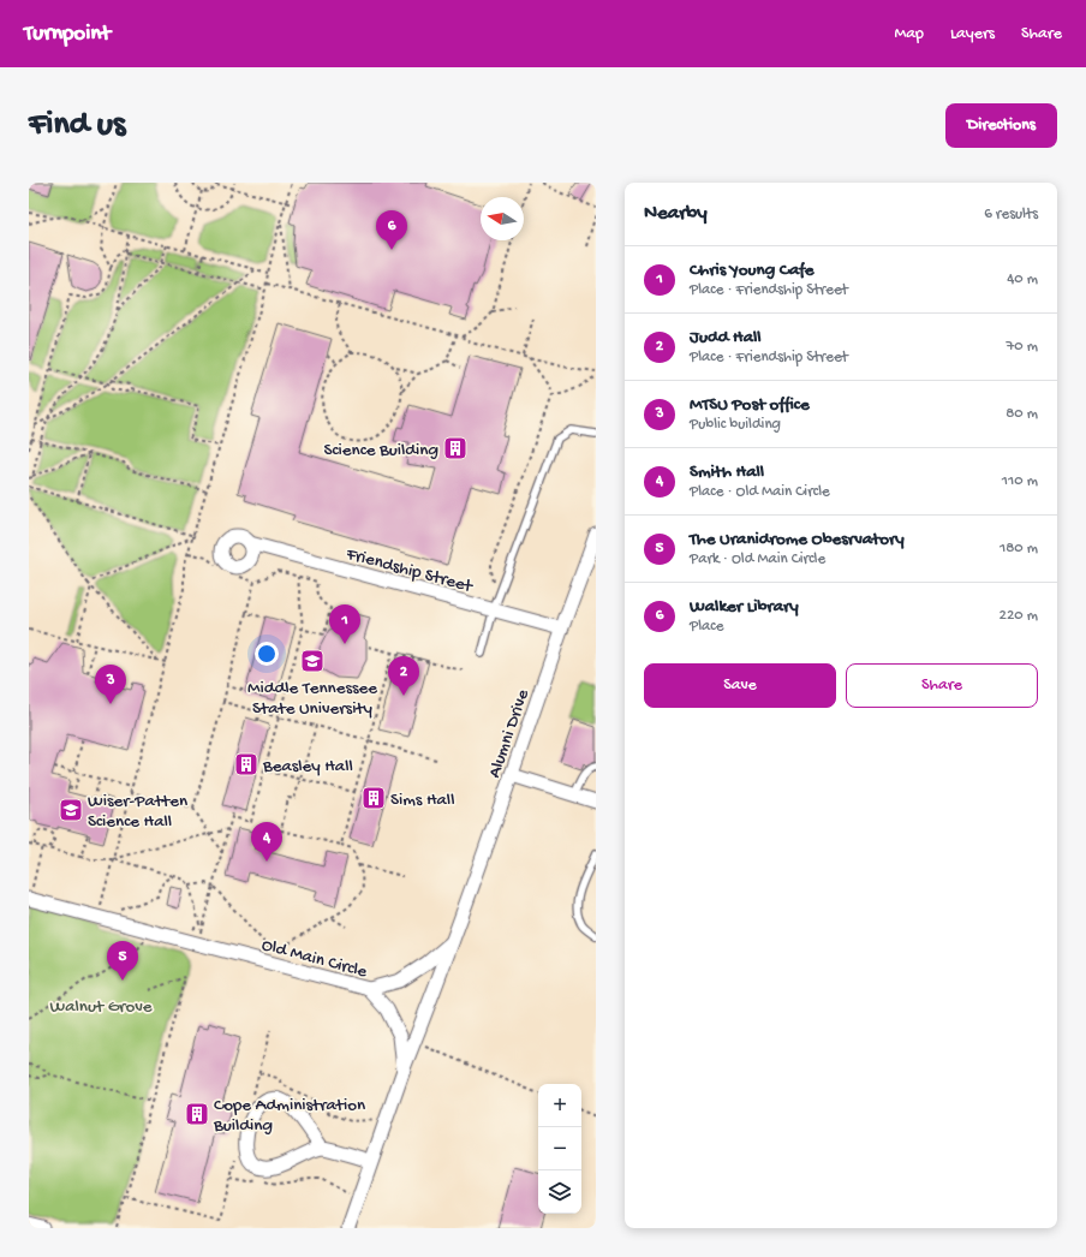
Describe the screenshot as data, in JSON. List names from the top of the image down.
{
  "streets": {
    "street": ["Friendship Street", "Alumni Drive", "Old Main Circle"]
  },
  "crossings": [
    ["Friendship Street", "Alumni Drive"],
    ["Alumni Drive", "Old Main Circle"]
  ],
  "parks": ["Walnut Grove"],
  "places": {
    "building": [
      "Science Building",
      "Beasley Hall",
      "Sims Hall",
      "Cope Administration Building"
    ],
    "school or university": ["Middle Tennessee State University", "Wiser-Patten Science Hall"]
  },
  "north": "left",
  "page": {
    "header": "Turnpoint",
    "nav": ["Map", "Layers", "Share"],
    "buttons": [
      "Directions",
      ["Save", "Share"]
    ],
    "title": "Find us",
    "heading": ["Nearby", "6 results"],
    "pins": [
      "6",
      "1",
      "2",
      "3",
      "4",
      "5"
    ],
    "list": [
      {
        "mark": "1",
        "name": "Chris Young Cafe",
        "note": "Place · Friendship Street",
        "value": "40 m"
      },
      {
        "mark": "2",
        "name": "Judd Hall",
        "note": "Place · Friendship Street",
        "value": "70 m"
      },
      {
        "mark": "3",
        "name": "MTSU Post office",
        "note": "Public building",
        "value": "80 m"
      },
      {
        "mark": "4",
        "name": "Smith Hall",
        "note": "Place · Old Main Circle",
        "value": "110 m"
      },
      {
        "mark": "5",
        "name": "The Uranidrome Obesrvatory",
        "note": "Park · Old Main Circle",
        "value": "180 m"
      },
      {
        "mark": "6",
        "name": "Walker Library",
        "note": "Place",
        "value": "220 m"
      }
    ],
    "map_buttons": ["+", "−"]
  }
}
